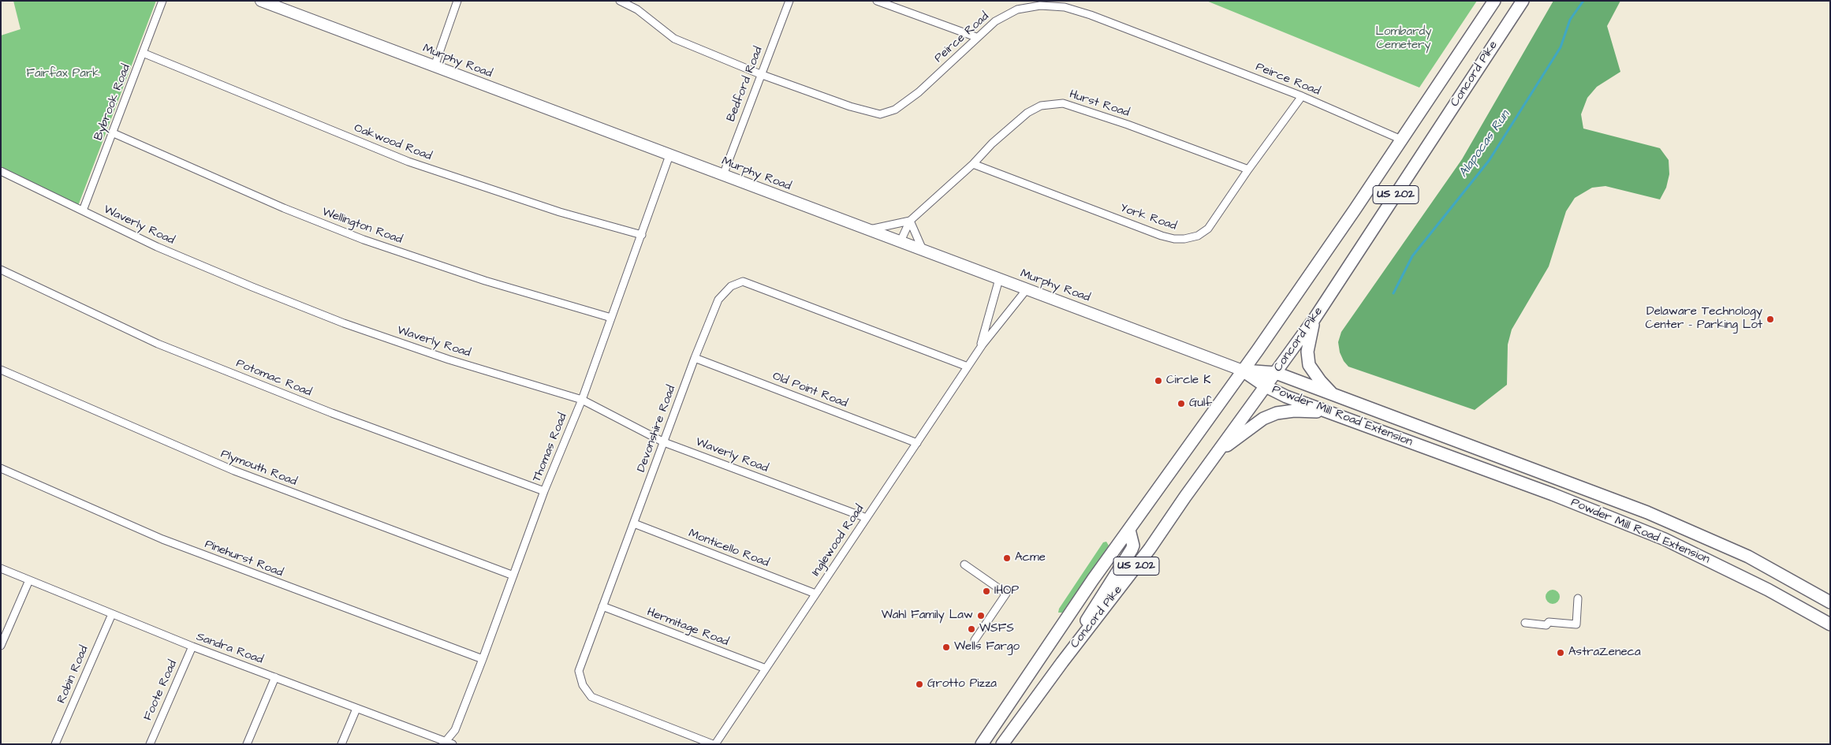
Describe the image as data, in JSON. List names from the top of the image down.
{
  "streets": {
    "highway": ["Concord Pike", "US 202", "Powder Mill Road Extension"],
    "main road": ["Murphy Road"],
    "street": [
      "Peirce Road",
      "Bedford Road",
      "Bybrook Road",
      "Hurst Road",
      "Oakwood Road",
      "York Road",
      "Waverly Road",
      "Wellington Road",
      "Potomac Road",
      "Old Point Road",
      "Devonshire Road",
      "Thomas Road",
      "Plymouth Road",
      "Inglewood Road",
      "Monticello Road",
      "Pinehurst Road",
      "Hermitage Road",
      "Sandra Road",
      "Robin Road",
      "Foote Road"
    ]
  },
  "crossings": [
    ["Peirce Road", "Concord Pike"],
    ["Peirce Road", "Bedford Road"],
    ["Peirce Road", "York Road"],
    ["Murphy Road", "Concord Pike"],
    ["Murphy Road", "Bedford Road"],
    ["Murphy Road", "Hurst Road"],
    ["Murphy Road", "Powder Mill Road Extension"],
    ["Murphy Road", "Thomas Road"],
    ["Murphy Road", "Inglewood Road"],
    ["Concord Pike", "Powder Mill Road Extension"],
    ["Bybrook Road", "Oakwood Road"],
    ["Bybrook Road", "Waverly Road"],
    ["Bybrook Road", "Wellington Road"],
    ["Hurst Road", "York Road"],
    ["Oakwood Road", "Thomas Road"],
    ["Waverly Road", "Devonshire Road"],
    ["Waverly Road", "Thomas Road"],
    ["Waverly Road", "Inglewood Road"],
    ["Wellington Road", "Thomas Road"],
    ["Potomac Road", "Thomas Road"],
    ["Old Point Road", "Devonshire Road"],
    ["Old Point Road", "Inglewood Road"],
    ["Devonshire Road", "Inglewood Road"],
    ["Devonshire Road", "Monticello Road"],
    ["Devonshire Road", "Hermitage Road"],
    ["Thomas Road", "Plymouth Road"],
    ["Thomas Road", "Pinehurst Road"],
    ["Thomas Road", "Sandra Road"],
    ["Inglewood Road", "Monticello Road"],
    ["Inglewood Road", "Hermitage Road"],
    ["Sandra Road", "Robin Road"],
    ["Sandra Road", "Foote Road"]
  ],
  "water": ["Alapocas Run"],
  "parks": ["Lombardy Cemetery", "Fairfax Park"],
  "places": [
    "Delaware Technology Center - Parking Lot",
    "Circle K",
    "Gulf",
    "Acme",
    "IHOP",
    "Wahl Family Law",
    "WSFS",
    "Wells Fargo",
    "AstraZeneca",
    "Grotto Pizza"
  ]
}
